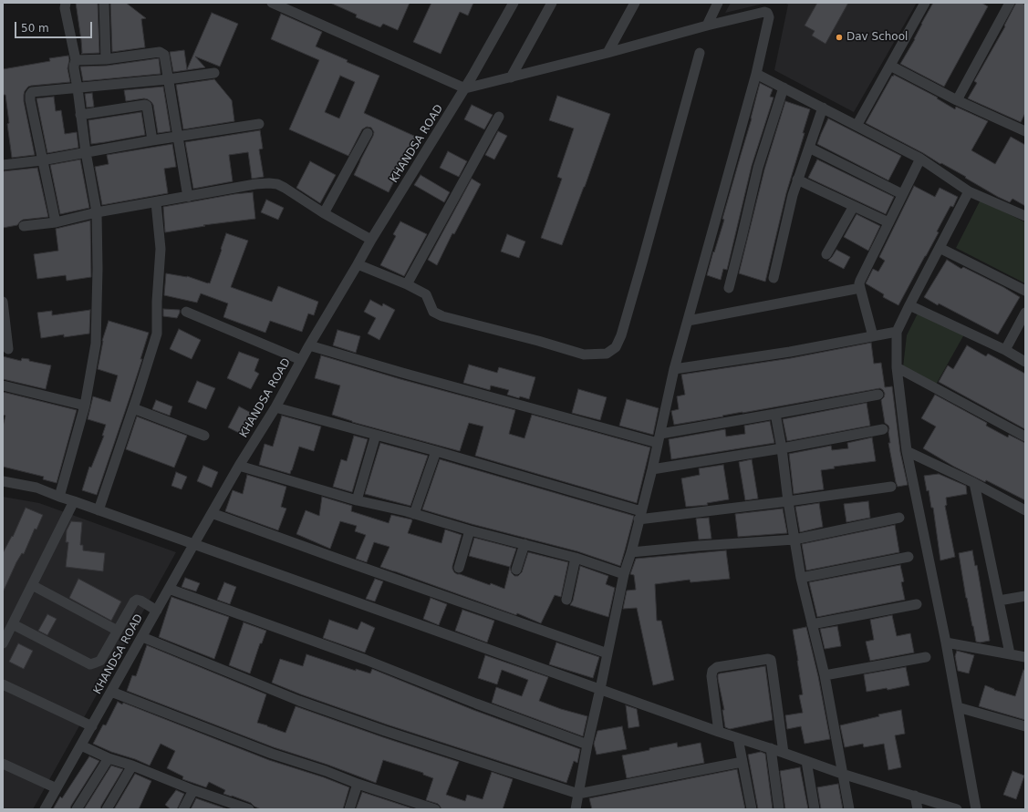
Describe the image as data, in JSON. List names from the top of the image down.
{
  "streets": {
    "street": ["KHANDSA ROAD"]
  },
  "places": ["Dav School"],
  "scale_bar": "50 m"
}
